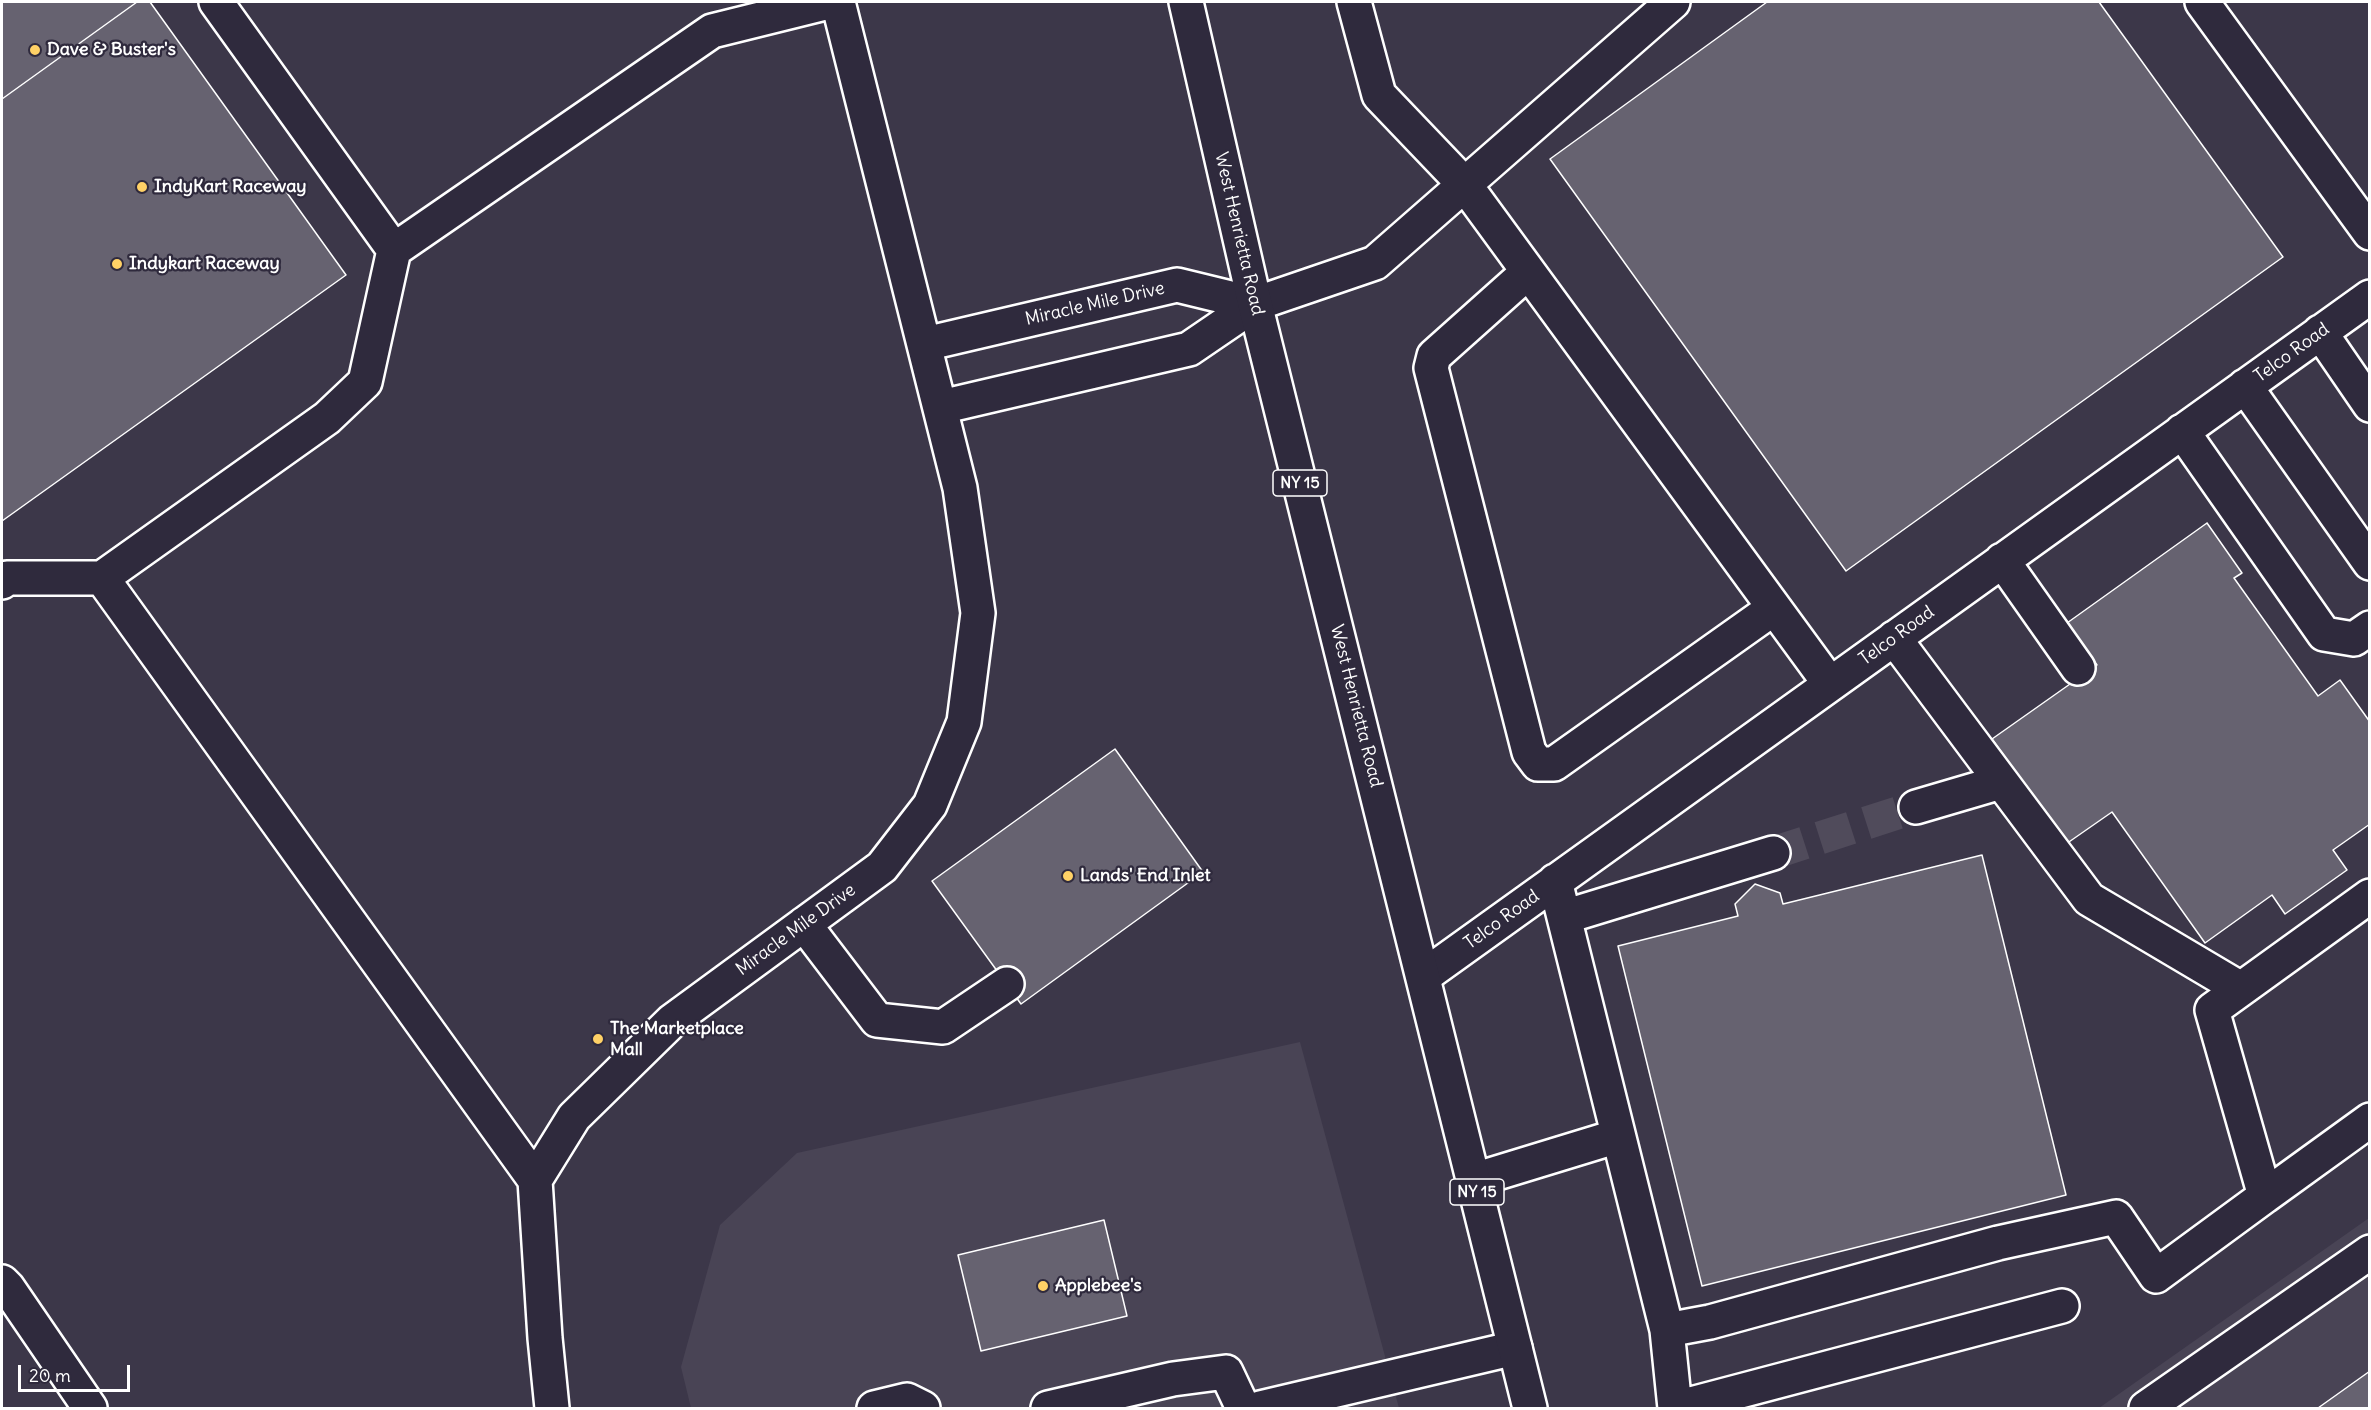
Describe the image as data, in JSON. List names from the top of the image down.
{
  "streets": {
    "street": [
      "West Henrietta Road",
      "Miracle Mile Drive",
      "Telco Road",
      "NY 15"
    ]
  },
  "crossings": [
    ["West Henrietta Road", "Miracle Mile Drive"],
    ["West Henrietta Road", "Telco Road"]
  ],
  "places": [
    "Dave & Buster's",
    "IndyKart Raceway",
    "Indykart Raceway",
    "Lands' End Inlet",
    "The Marketplace Mall",
    "Applebee's"
  ],
  "scale_bar": "20 m"
}
